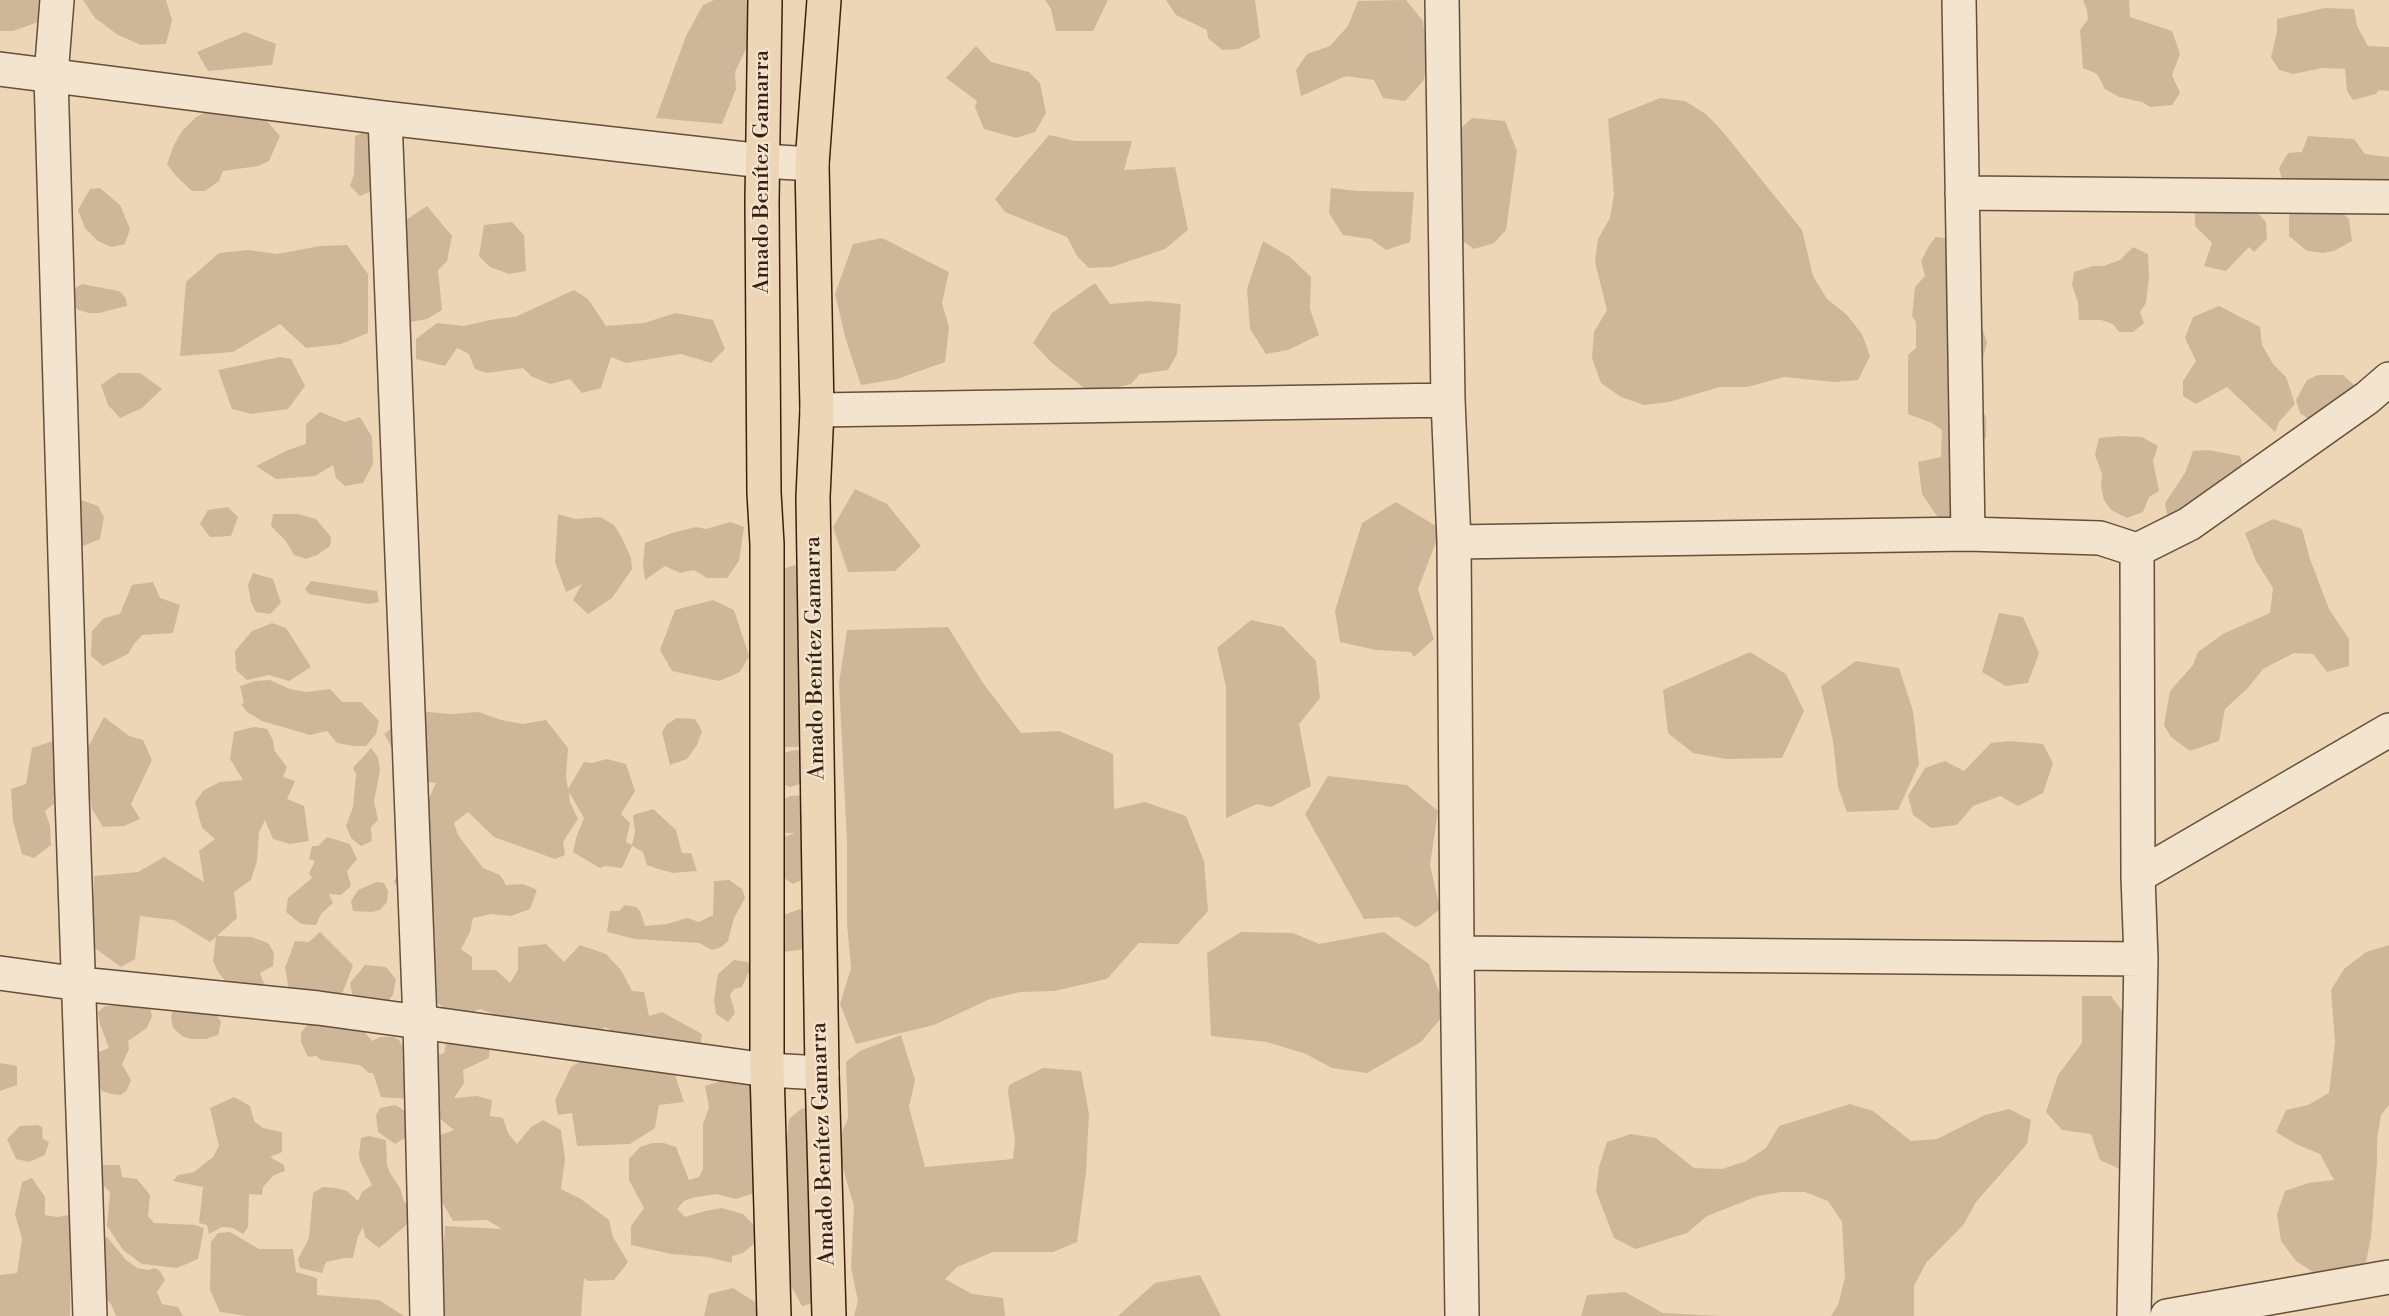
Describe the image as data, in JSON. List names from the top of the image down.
{
  "streets": {
    "main road": ["Amado Benítez Gamarra"]
  }
}
